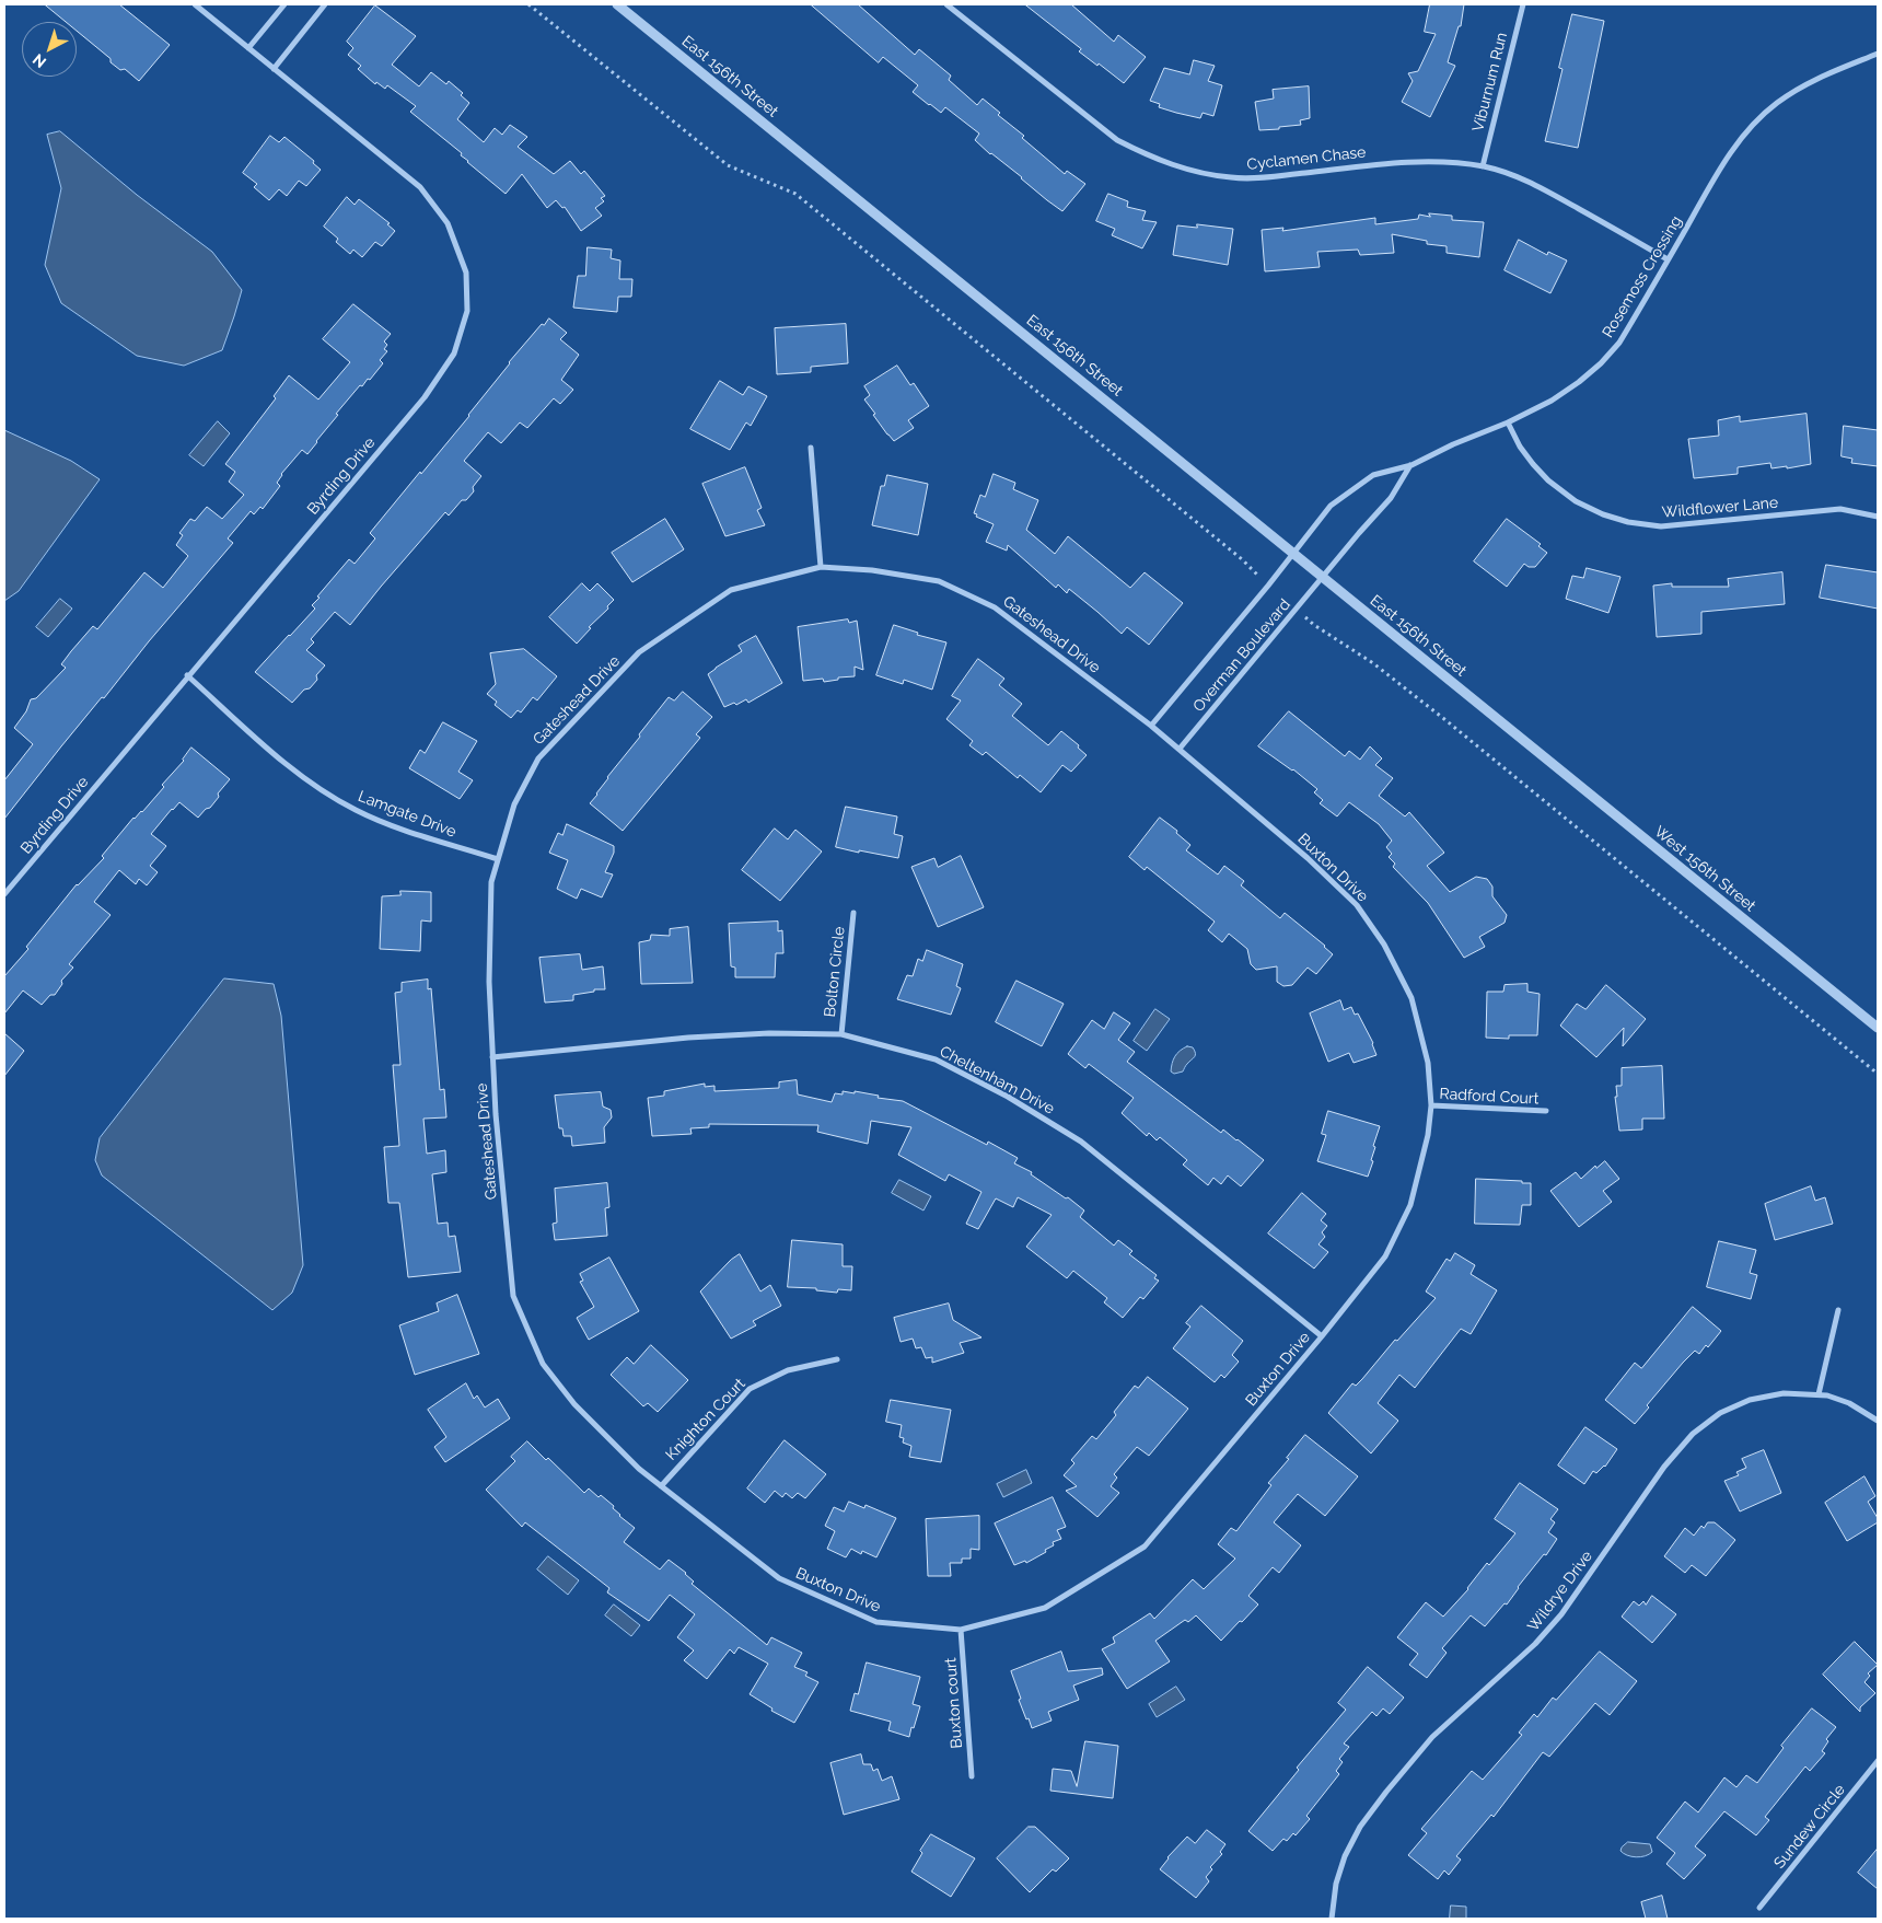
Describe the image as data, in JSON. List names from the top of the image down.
{
  "streets": {
    "street": [
      "East 156th Street",
      "Viburnum Run",
      "Cyclamen Chase",
      "Rosemoss Crossing",
      "Byrding Drive",
      "Wildflower Lane",
      "Gateshead Drive",
      "Overman Boulevard",
      "Lamgate Drive",
      "Buxton Drive",
      "West 156th Street",
      "Bolton Circle",
      "Cheltenham Drive",
      "Radford Court",
      "Knighton Court",
      "Wildrye Drive",
      "Buxton court",
      "Sundew Circle"
    ]
  },
  "crossings": [
    ["East 156th Street", "Rosemoss Crossing"],
    ["East 156th Street", "Overman Boulevard"],
    ["East 156th Street", "West 156th Street"],
    ["Viburnum Run", "Cyclamen Chase"],
    ["Cyclamen Chase", "Rosemoss Crossing"],
    ["Rosemoss Crossing", "Wildflower Lane"],
    ["Rosemoss Crossing", "Gateshead Drive"],
    ["Rosemoss Crossing", "Overman Boulevard"],
    ["Byrding Drive", "Lamgate Drive"],
    ["Gateshead Drive", "Overman Boulevard"],
    ["Gateshead Drive", "Lamgate Drive"],
    ["Gateshead Drive", "Buxton Drive"],
    ["Gateshead Drive", "Cheltenham Drive"],
    ["Gateshead Drive", "Knighton Court"],
    ["Overman Boulevard", "Buxton Drive"],
    ["Buxton Drive", "Cheltenham Drive"],
    ["Buxton Drive", "Radford Court"],
    ["Buxton Drive", "Knighton Court"],
    ["Buxton Drive", "Buxton court"],
    ["Bolton Circle", "Cheltenham Drive"]
  ],
  "north": "bottom left"
}
